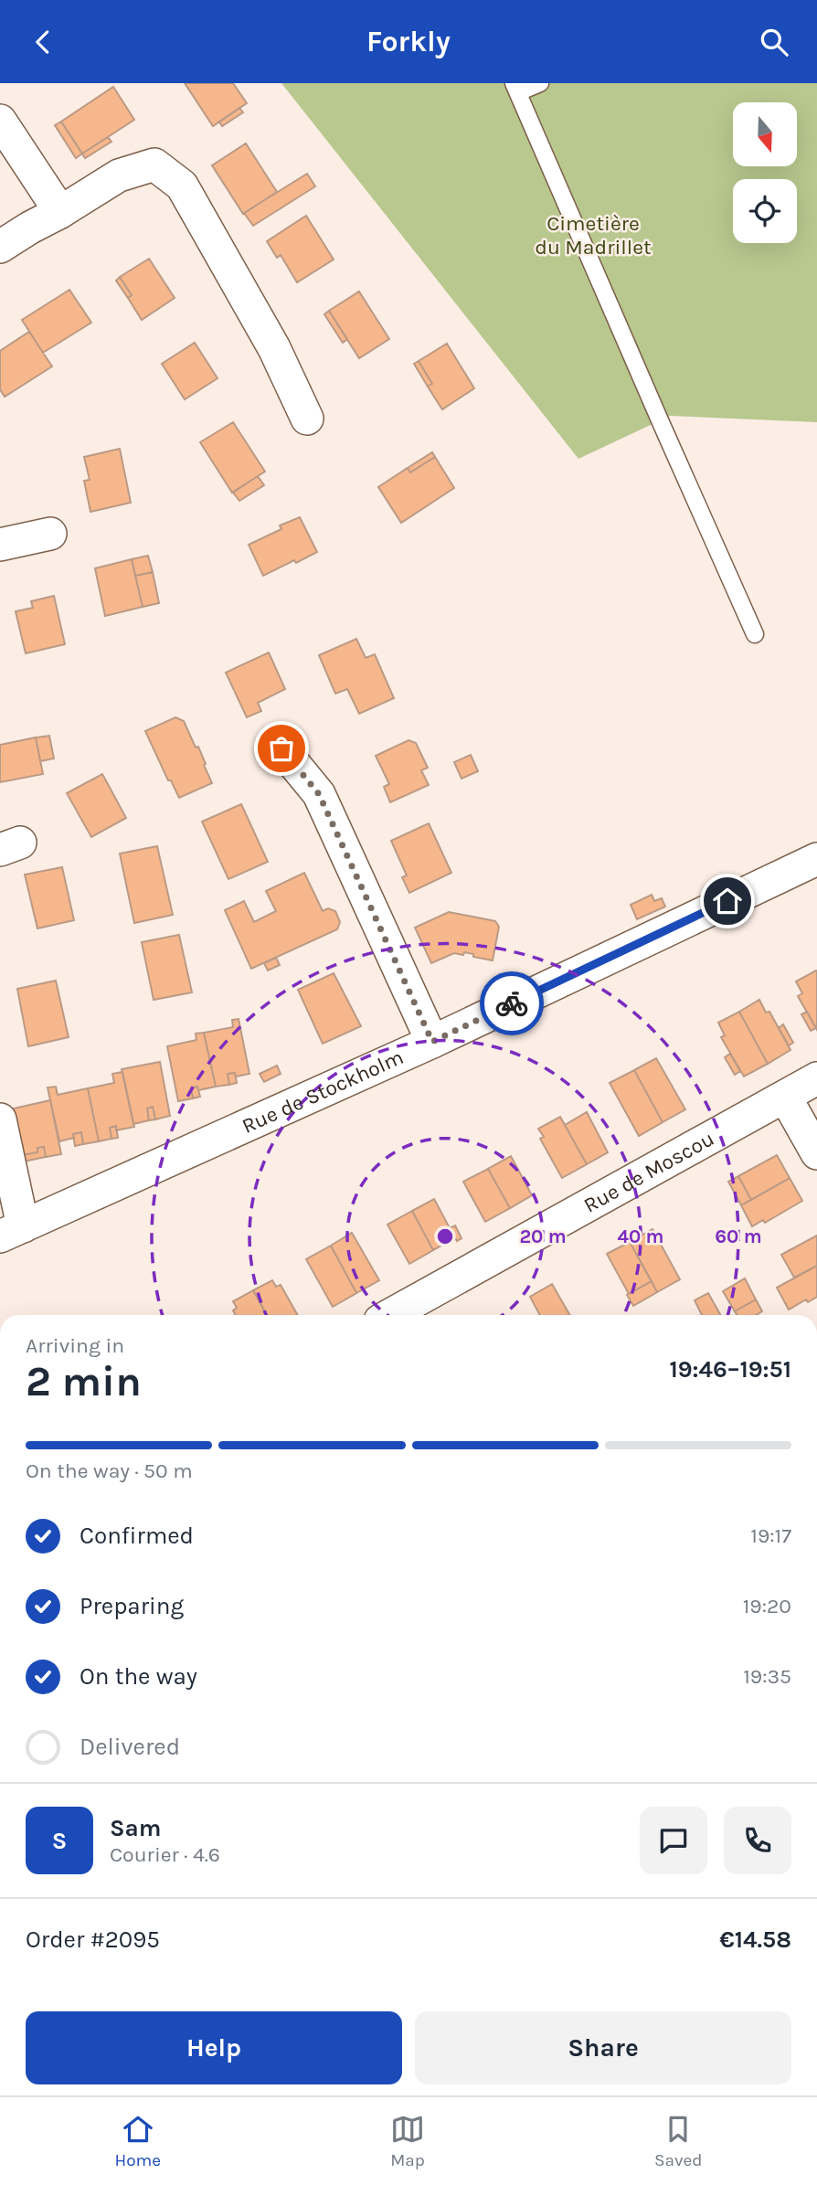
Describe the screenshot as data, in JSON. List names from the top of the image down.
{
  "streets": {
    "street": ["Rue de Stockholm", "Rue de Moscou"]
  },
  "parks": ["Cimetière du Madrillet"],
  "north": "bottom",
  "page": {
    "header": "Forkly",
    "heading": ["2 min", "Arriving in", "19:46–19:51"],
    "panel": [
      "Sam",
      "Courier · 4.6",
      "Order #2095",
      "€14.58"
    ],
    "bar": "On the way · 50 m",
    "list": [
      ["Confirmed", "19:17"],
      ["Preparing", "19:20"],
      ["On the way", "19:35"],
      "Delivered"
    ],
    "round": "S",
    "buttons": ["Help", "Share"],
    "tabs": ["Home", "Map", "Saved"]
  },
  "rings": ["20 m", "40 m", "60 m"]
}
